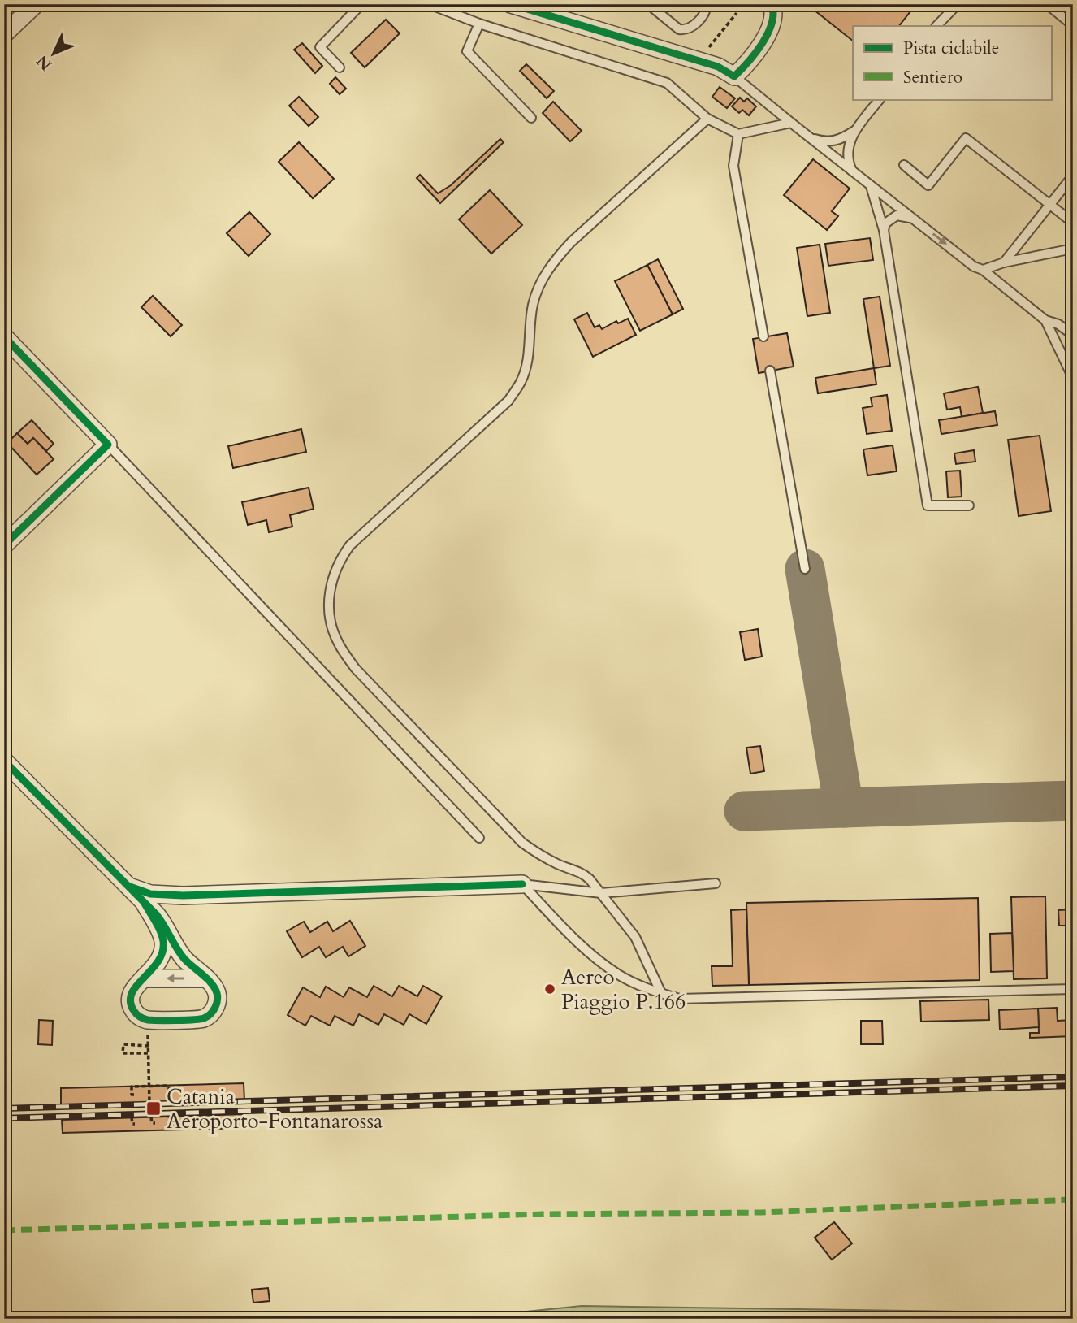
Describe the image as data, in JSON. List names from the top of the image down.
{
  "places": {
    "other": ["Aereo Piaggio P.166"],
    "transit": ["Catania Aeroporto-Fontanarossa"]
  },
  "legend": ["Pista ciclabile", "Sentiero"],
  "north": "bottom left"
}
